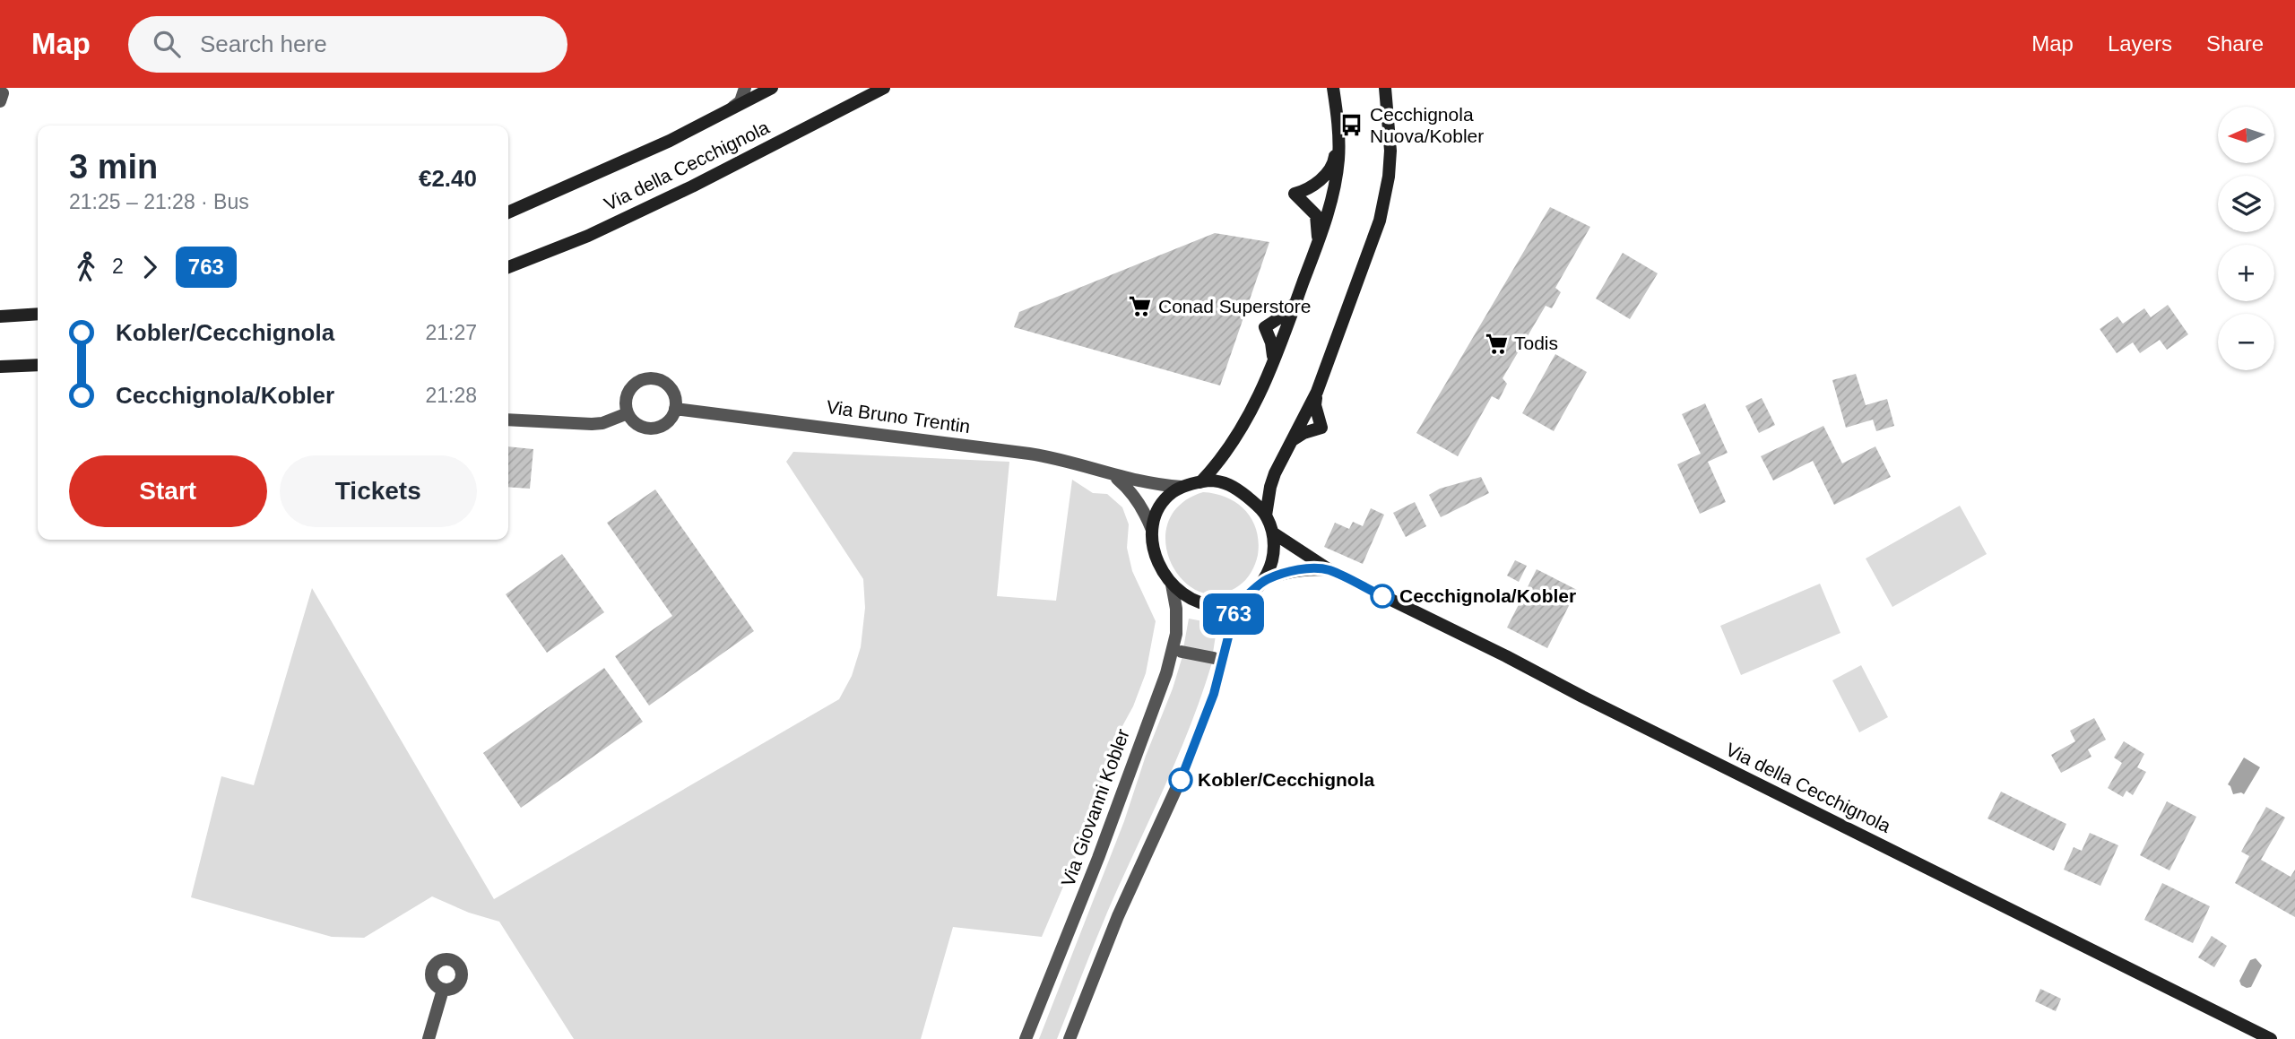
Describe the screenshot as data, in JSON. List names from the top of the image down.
{
  "streets": {
    "street": ["Via della Cecchignola", "Via Bruno Trentin", "Via Giovanni Kobler"]
  },
  "crossings": [
    ["Via della Cecchignola", "Via Bruno Trentin"],
    ["Via della Cecchignola", "Via Giovanni Kobler"],
    ["Via Bruno Trentin", "Via Giovanni Kobler"]
  ],
  "places": {
    "bus stop": ["Cecchignola Nuova/Kobler"],
    "supermarket": ["Conad Superstore", "Todis"],
    "other": ["Cecchignola/Kobler", "Kobler/Cecchignola"]
  },
  "lines": ["bus line 763"],
  "north": "left",
  "page": {
    "header": "Map",
    "search": "Search here",
    "nav": ["Map", "Layers", "Share"],
    "on_map": "763",
    "map_buttons": ["+", "−"],
    "heading": ["3 min", "21:25 – 21:28 · Bus", "€2.40"],
    "legs": ["2", "763"],
    "list": [
      {
        "name": "Kobler/Cecchignola",
        "value": "21:27"
      },
      {
        "name": "Cecchignola/Kobler",
        "value": "21:28"
      }
    ],
    "buttons": ["Start", "Tickets"]
  }
}
